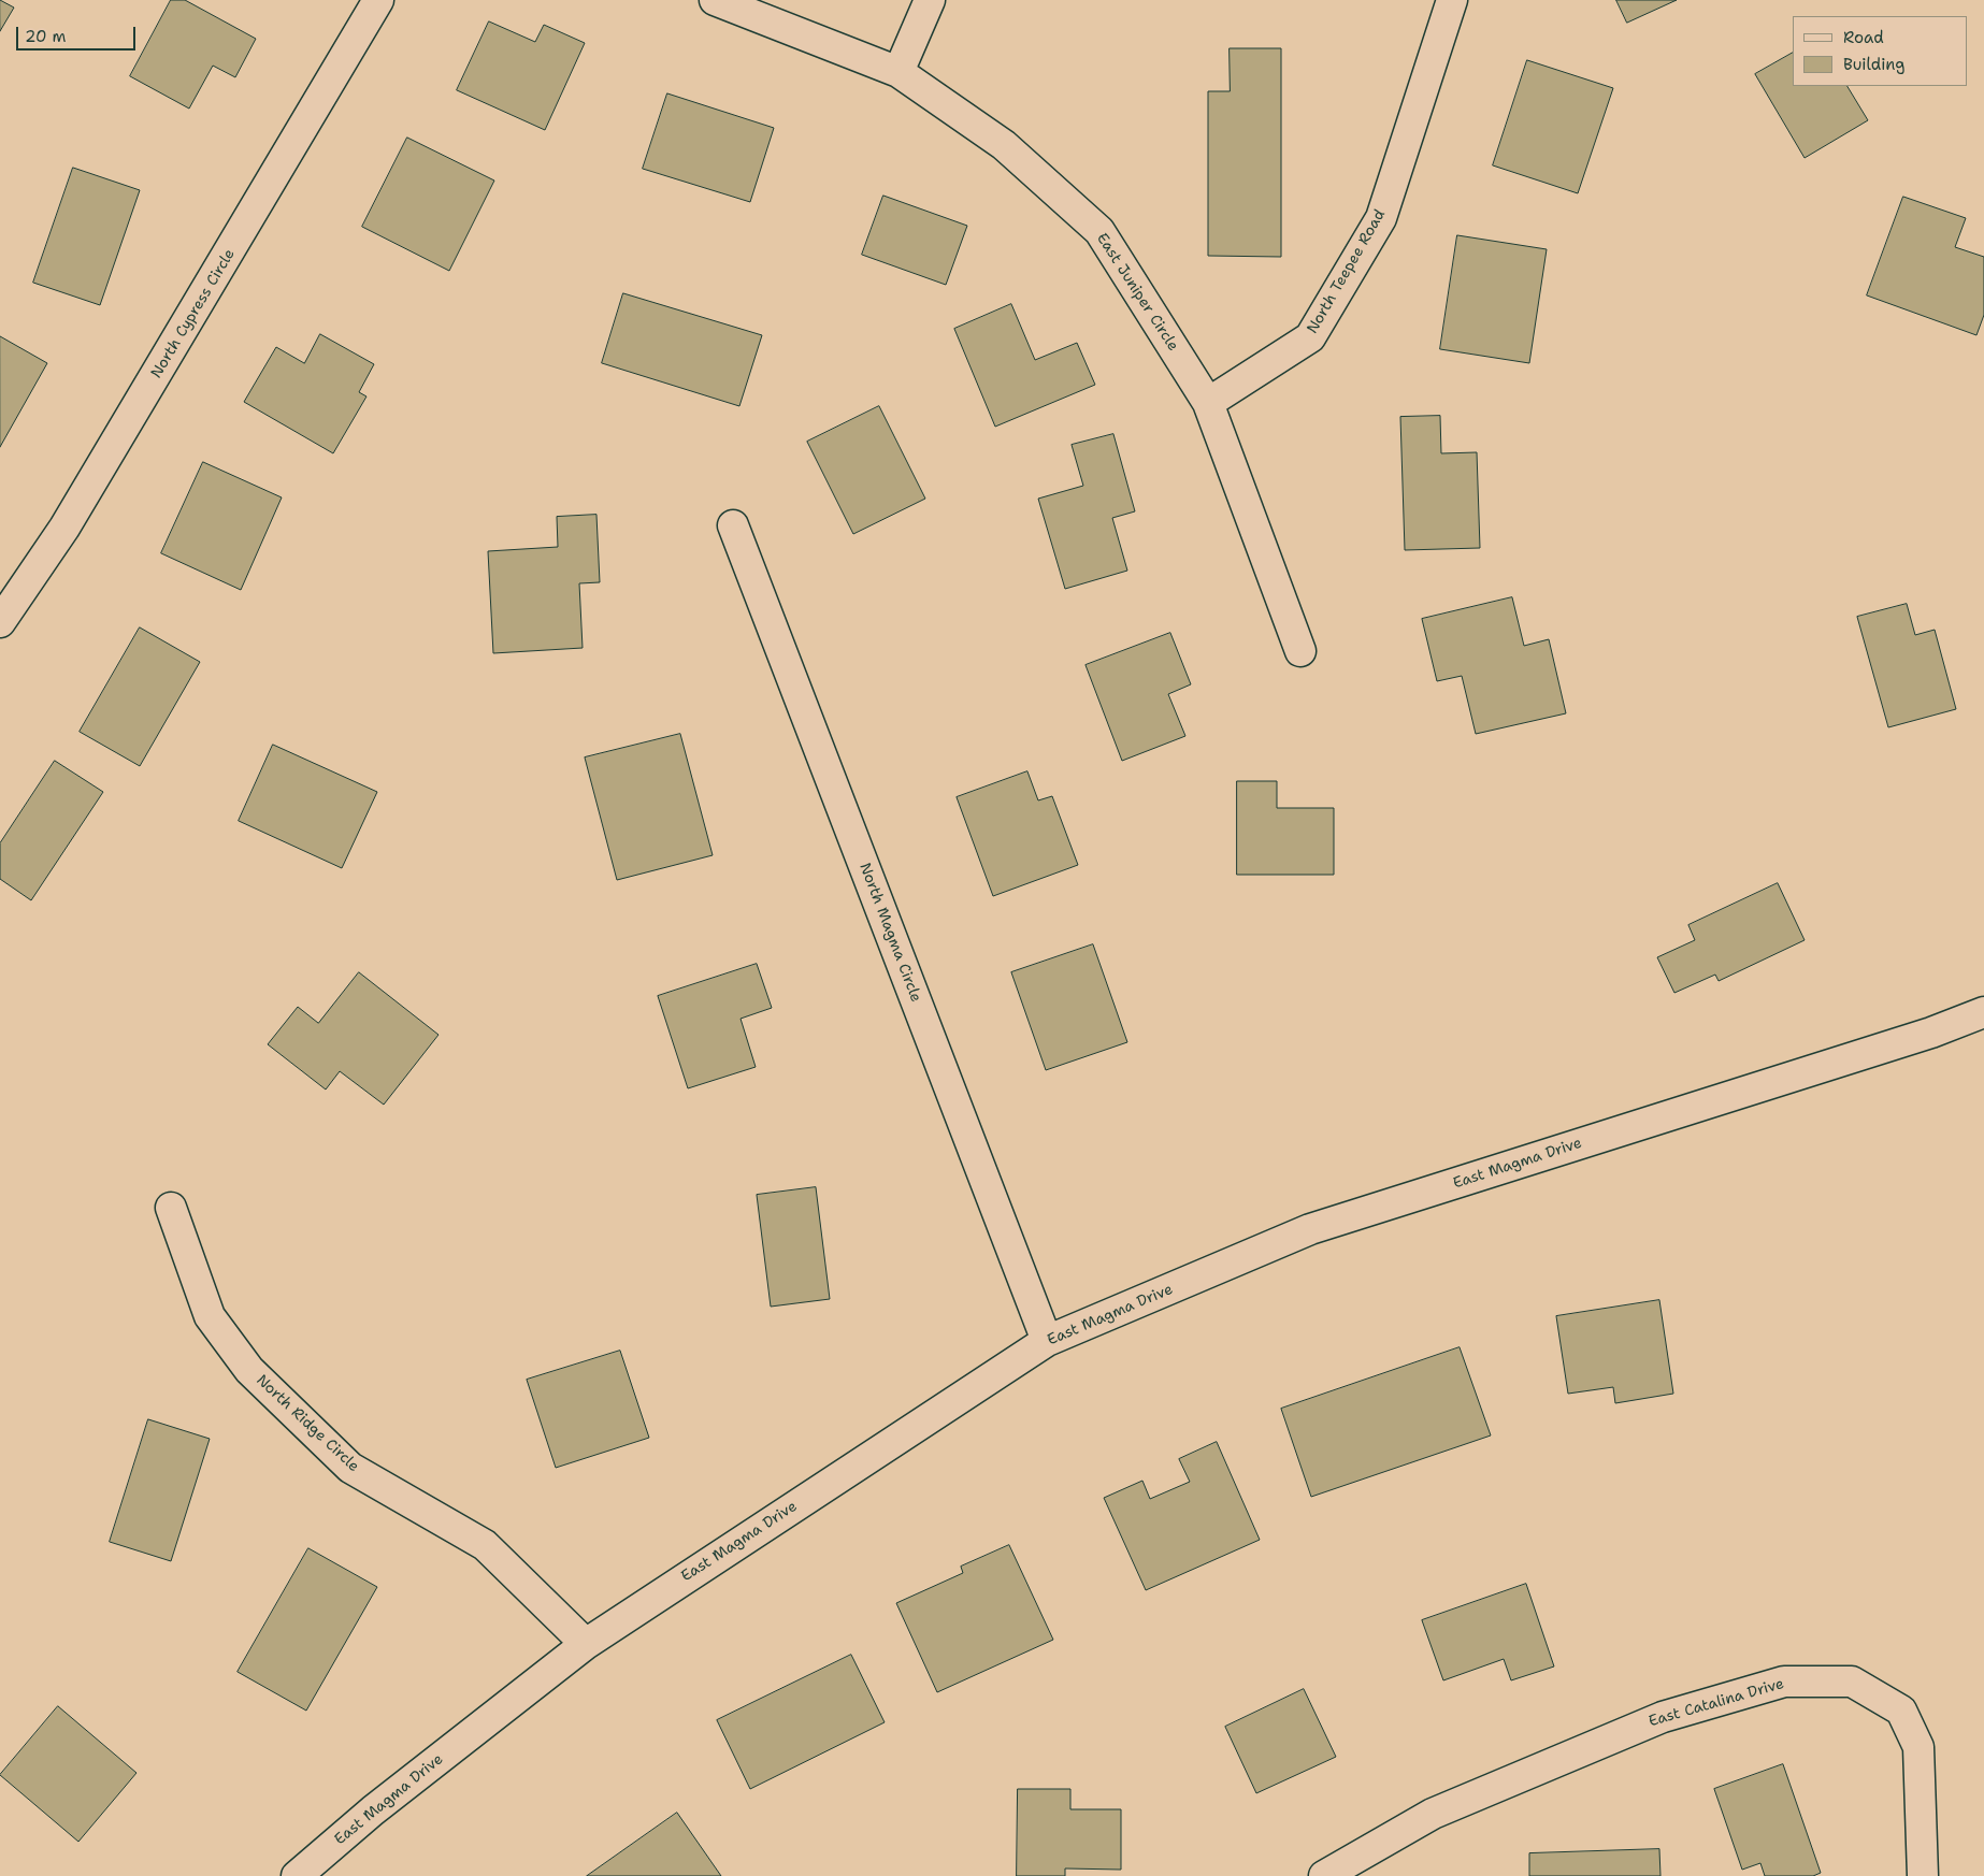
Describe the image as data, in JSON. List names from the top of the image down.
{
  "streets": {
    "street": [
      "North Teepee Road",
      "East Juniper Circle",
      "North Cypress Circle",
      "North Magma Circle",
      "East Magma Drive",
      "North Ridge Circle",
      "East Catalina Drive"
    ]
  },
  "crossings": [
    ["North Teepee Road", "East Juniper Circle"],
    ["North Magma Circle", "East Magma Drive"],
    ["East Magma Drive", "North Ridge Circle"]
  ],
  "legend": ["Road", "Building"],
  "scale_bar": "20 m"
}
